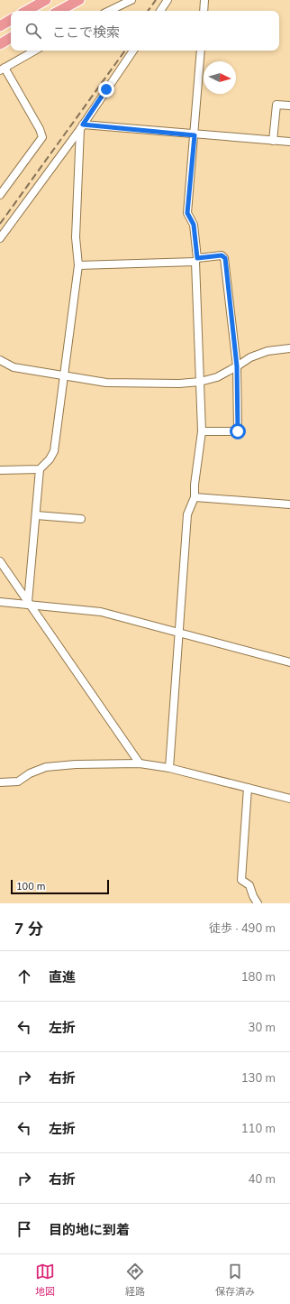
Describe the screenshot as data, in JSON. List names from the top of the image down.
{
  "scale_bar": "100 m",
  "north": "right",
  "page": {
    "search": "ここで検索",
    "scale": "100 m",
    "heading": ["7 分", "徒歩 · 490 m"],
    "list": [
      ["直進", "180 m"],
      ["左折", "30 m"],
      ["右折", "130 m"],
      ["左折", "110 m"],
      ["右折", "40 m"],
      "目的地に到着"
    ],
    "nav": ["地図", "経路", "保存済み"]
  }
}
